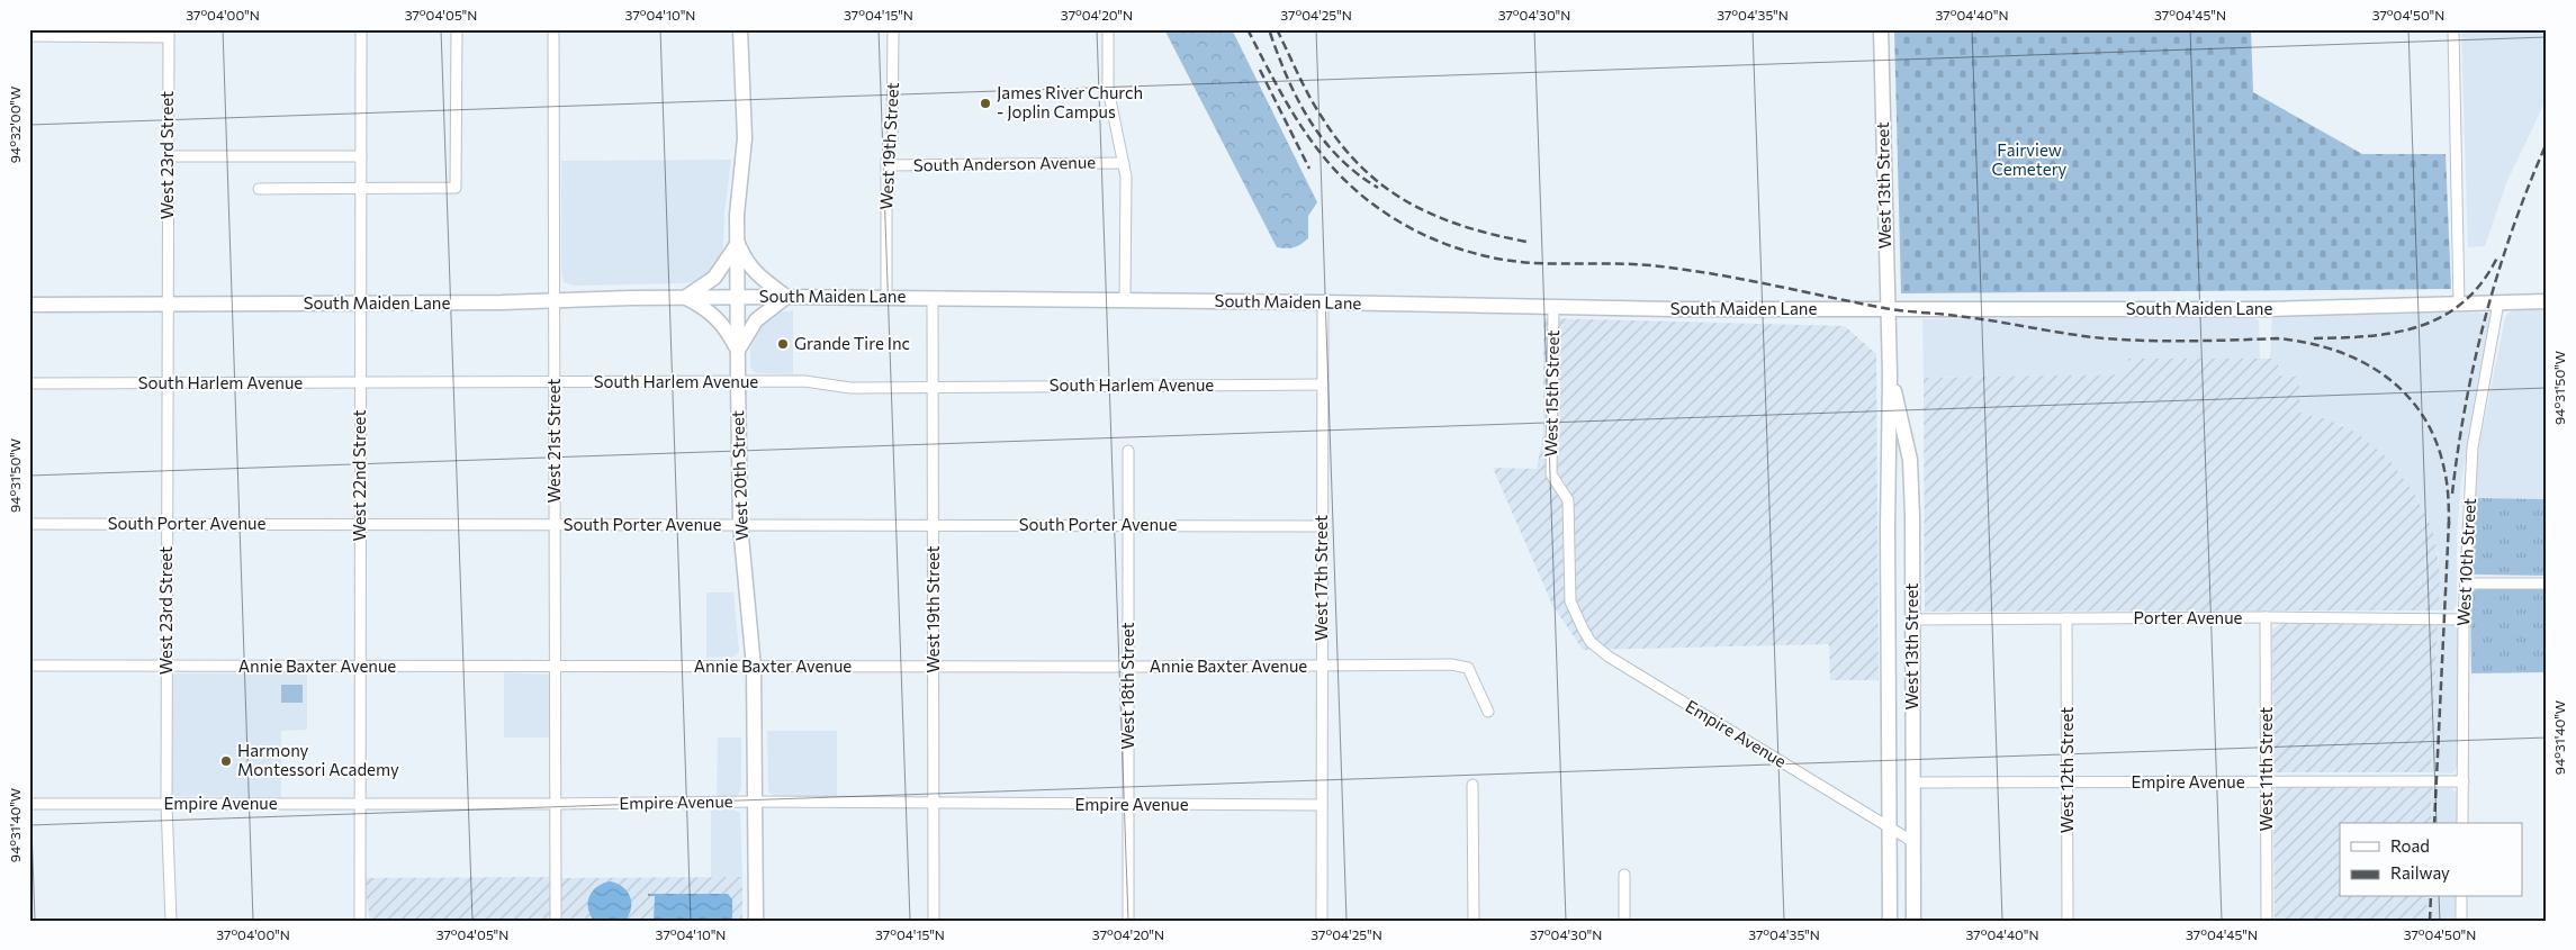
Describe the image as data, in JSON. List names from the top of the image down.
{
  "streets": {
    "main road": ["West 13th Street", "South Maiden Lane", "West 20th Street"],
    "street": [
      "West 19th Street",
      "West 23rd Street",
      "South Anderson Avenue",
      "South Harlem Avenue",
      "West 15th Street",
      "West 21st Street",
      "West 22nd Street",
      "South Porter Avenue",
      "West 10th Street",
      "West 17th Street",
      "Porter Avenue",
      "Annie Baxter Avenue",
      "West 18th Street",
      "Empire Avenue",
      "West 11th Street",
      "West 12th Street"
    ]
  },
  "crossings": [
    ["West 19th Street", "South Anderson Avenue"],
    ["West 19th Street", "South Maiden Lane"],
    ["West 19th Street", "South Harlem Avenue"],
    ["West 19th Street", "South Porter Avenue"],
    ["West 19th Street", "Annie Baxter Avenue"],
    ["West 19th Street", "Empire Avenue"],
    ["West 23rd Street", "South Maiden Lane"],
    ["West 23rd Street", "South Harlem Avenue"],
    ["West 23rd Street", "South Porter Avenue"],
    ["West 23rd Street", "Annie Baxter Avenue"],
    ["West 23rd Street", "Empire Avenue"],
    ["West 13th Street", "South Maiden Lane"],
    ["West 13th Street", "Porter Avenue"],
    ["West 13th Street", "Empire Avenue"],
    ["South Maiden Lane", "West 15th Street"],
    ["South Maiden Lane", "West 21st Street"],
    ["South Maiden Lane", "West 22nd Street"],
    ["South Maiden Lane", "West 20th Street"],
    ["South Maiden Lane", "West 10th Street"],
    ["South Maiden Lane", "West 17th Street"],
    ["South Harlem Avenue", "West 21st Street"],
    ["South Harlem Avenue", "West 22nd Street"],
    ["South Harlem Avenue", "West 20th Street"],
    ["South Harlem Avenue", "West 17th Street"],
    ["West 15th Street", "Empire Avenue"],
    ["West 21st Street", "South Porter Avenue"],
    ["West 21st Street", "Annie Baxter Avenue"],
    ["West 21st Street", "Empire Avenue"],
    ["West 22nd Street", "South Porter Avenue"],
    ["West 22nd Street", "Annie Baxter Avenue"],
    ["West 22nd Street", "Empire Avenue"],
    ["West 20th Street", "South Porter Avenue"],
    ["West 20th Street", "Annie Baxter Avenue"],
    ["West 20th Street", "Empire Avenue"],
    ["South Porter Avenue", "West 17th Street"],
    ["South Porter Avenue", "West 18th Street"],
    ["West 10th Street", "Porter Avenue"],
    ["West 10th Street", "Empire Avenue"],
    ["West 17th Street", "Annie Baxter Avenue"],
    ["West 17th Street", "Empire Avenue"],
    ["Porter Avenue", "West 11th Street"],
    ["Porter Avenue", "West 12th Street"],
    ["Annie Baxter Avenue", "West 18th Street"],
    ["West 18th Street", "Empire Avenue"],
    ["Empire Avenue", "West 11th Street"],
    ["Empire Avenue", "West 12th Street"]
  ],
  "parks": ["Fairview Cemetery"],
  "places": ["James River Church - Joplin Campus", "Grande Tire Inc", "Harmony Montessori Academy"],
  "legend": ["Road", "Railway"],
  "coordinates": [
    "37°04'00\"N",
    "37°04'05\"N",
    "37°04'10\"N",
    "37°04'15\"N",
    "37°04'20\"N",
    "37°04'25\"N",
    "37°04'30\"N",
    "37°04'35\"N",
    "37°04'40\"N",
    "37°04'45\"N",
    "37°04'50\"N",
    "94°32'00\"W",
    "94°31'50\"W",
    "94°31'40\"W"
  ]
}
